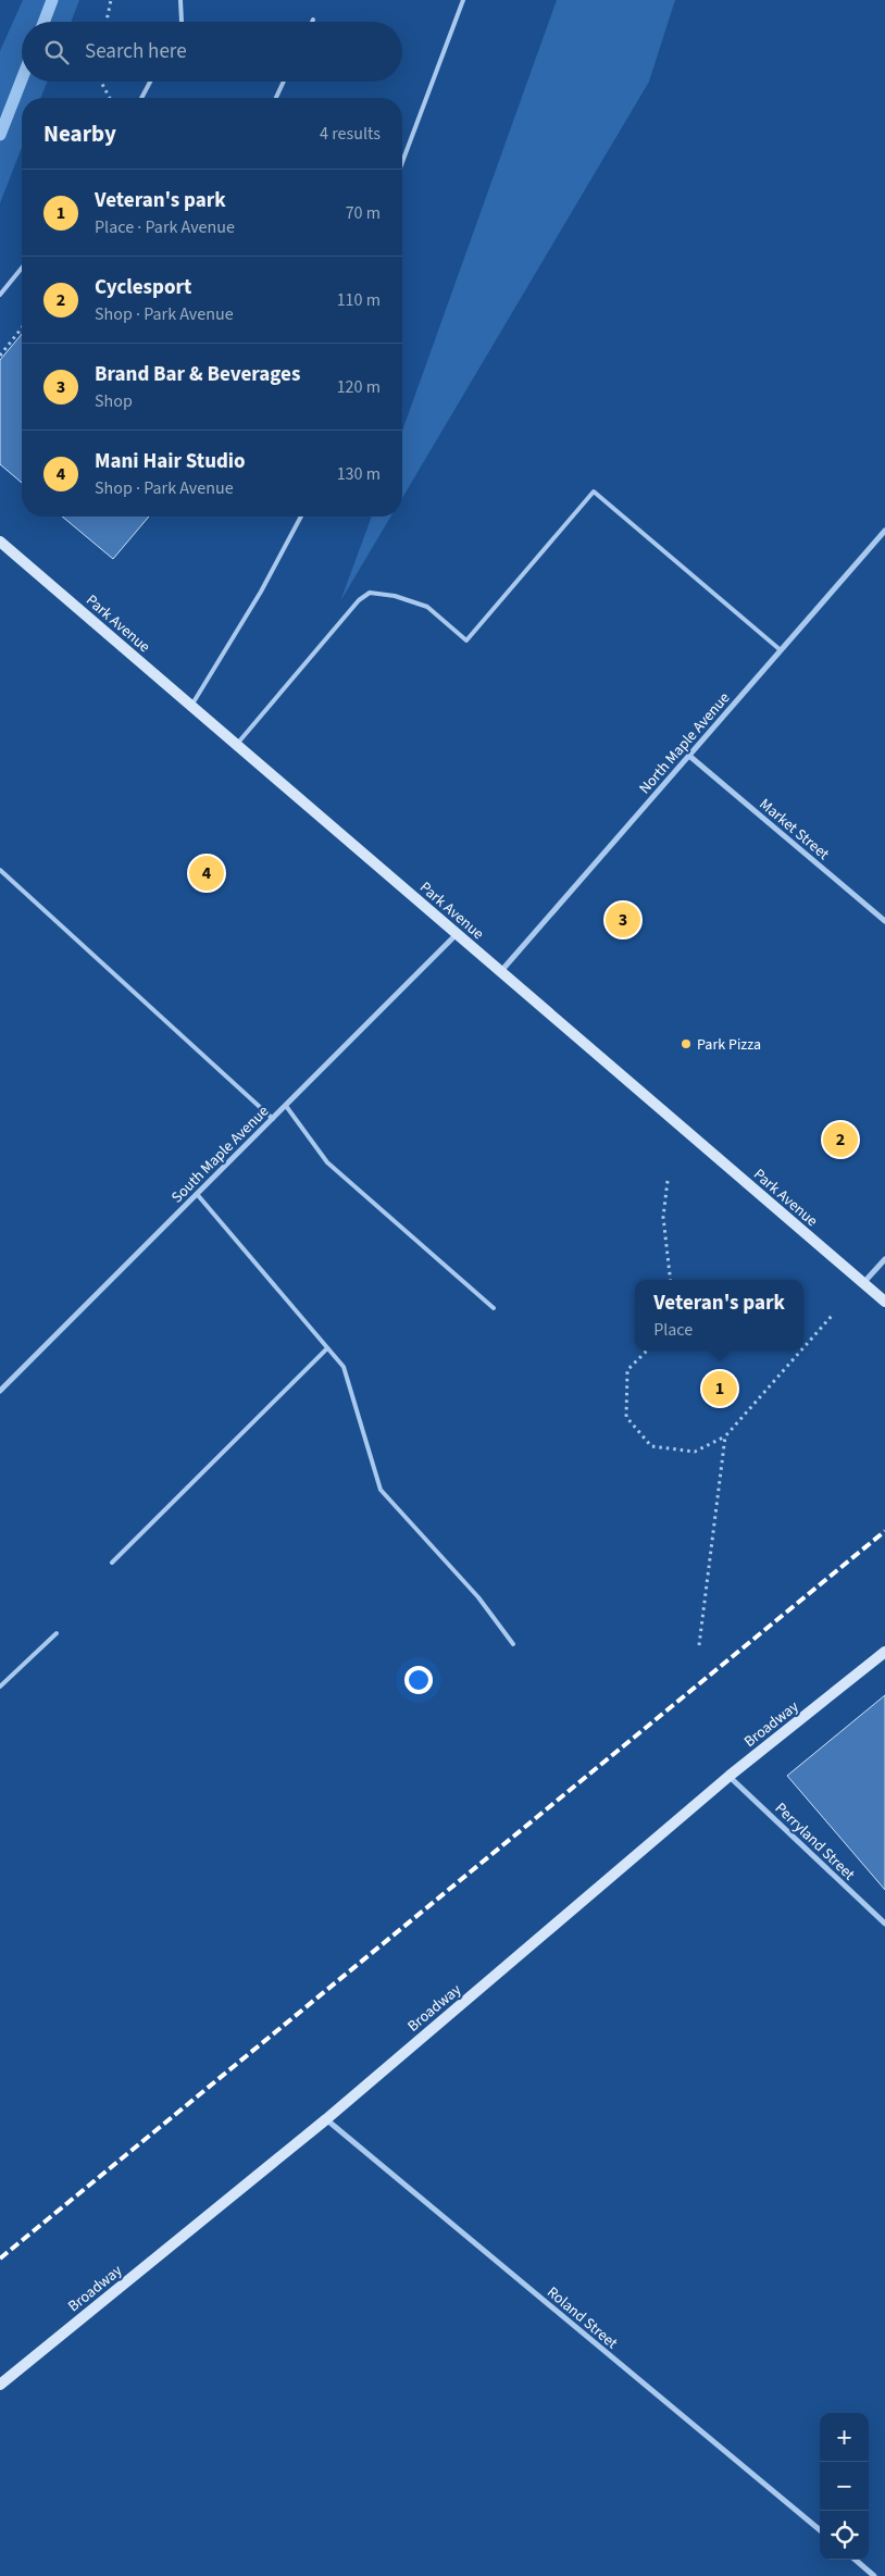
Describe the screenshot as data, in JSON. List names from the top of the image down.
{
  "streets": {
    "street": [
      "Park Avenue",
      "North Maple Avenue",
      "Market Street",
      "South Maple Avenue",
      "Broadway",
      "Perryland Street",
      "Roland Street"
    ]
  },
  "crossings": [
    ["Park Avenue", "North Maple Avenue"],
    ["Park Avenue", "South Maple Avenue"],
    ["North Maple Avenue", "Market Street"],
    ["Broadway", "Perryland Street"],
    ["Broadway", "Roland Street"]
  ],
  "places": ["Park Pizza"],
  "page": {
    "search": "Search here",
    "heading": ["Nearby", "4 results"],
    "list": [
      {
        "mark": "1",
        "name": "Veteran's park",
        "note": "Place · Park Avenue",
        "value": "70 m"
      },
      {
        "mark": "2",
        "name": "Cyclesport",
        "note": "Shop · Park Avenue",
        "value": "110 m"
      },
      {
        "mark": "3",
        "name": "Brand Bar & Beverages",
        "note": "Shop",
        "value": "120 m"
      },
      {
        "mark": "4",
        "name": "Mani Hair Studio",
        "note": "Shop · Park Avenue",
        "value": "130 m"
      }
    ],
    "pins": [
      "4",
      "3",
      "2",
      "1"
    ],
    "popup": ["Veteran's park", "Place"],
    "map_buttons": ["+", "−"]
  }
}
